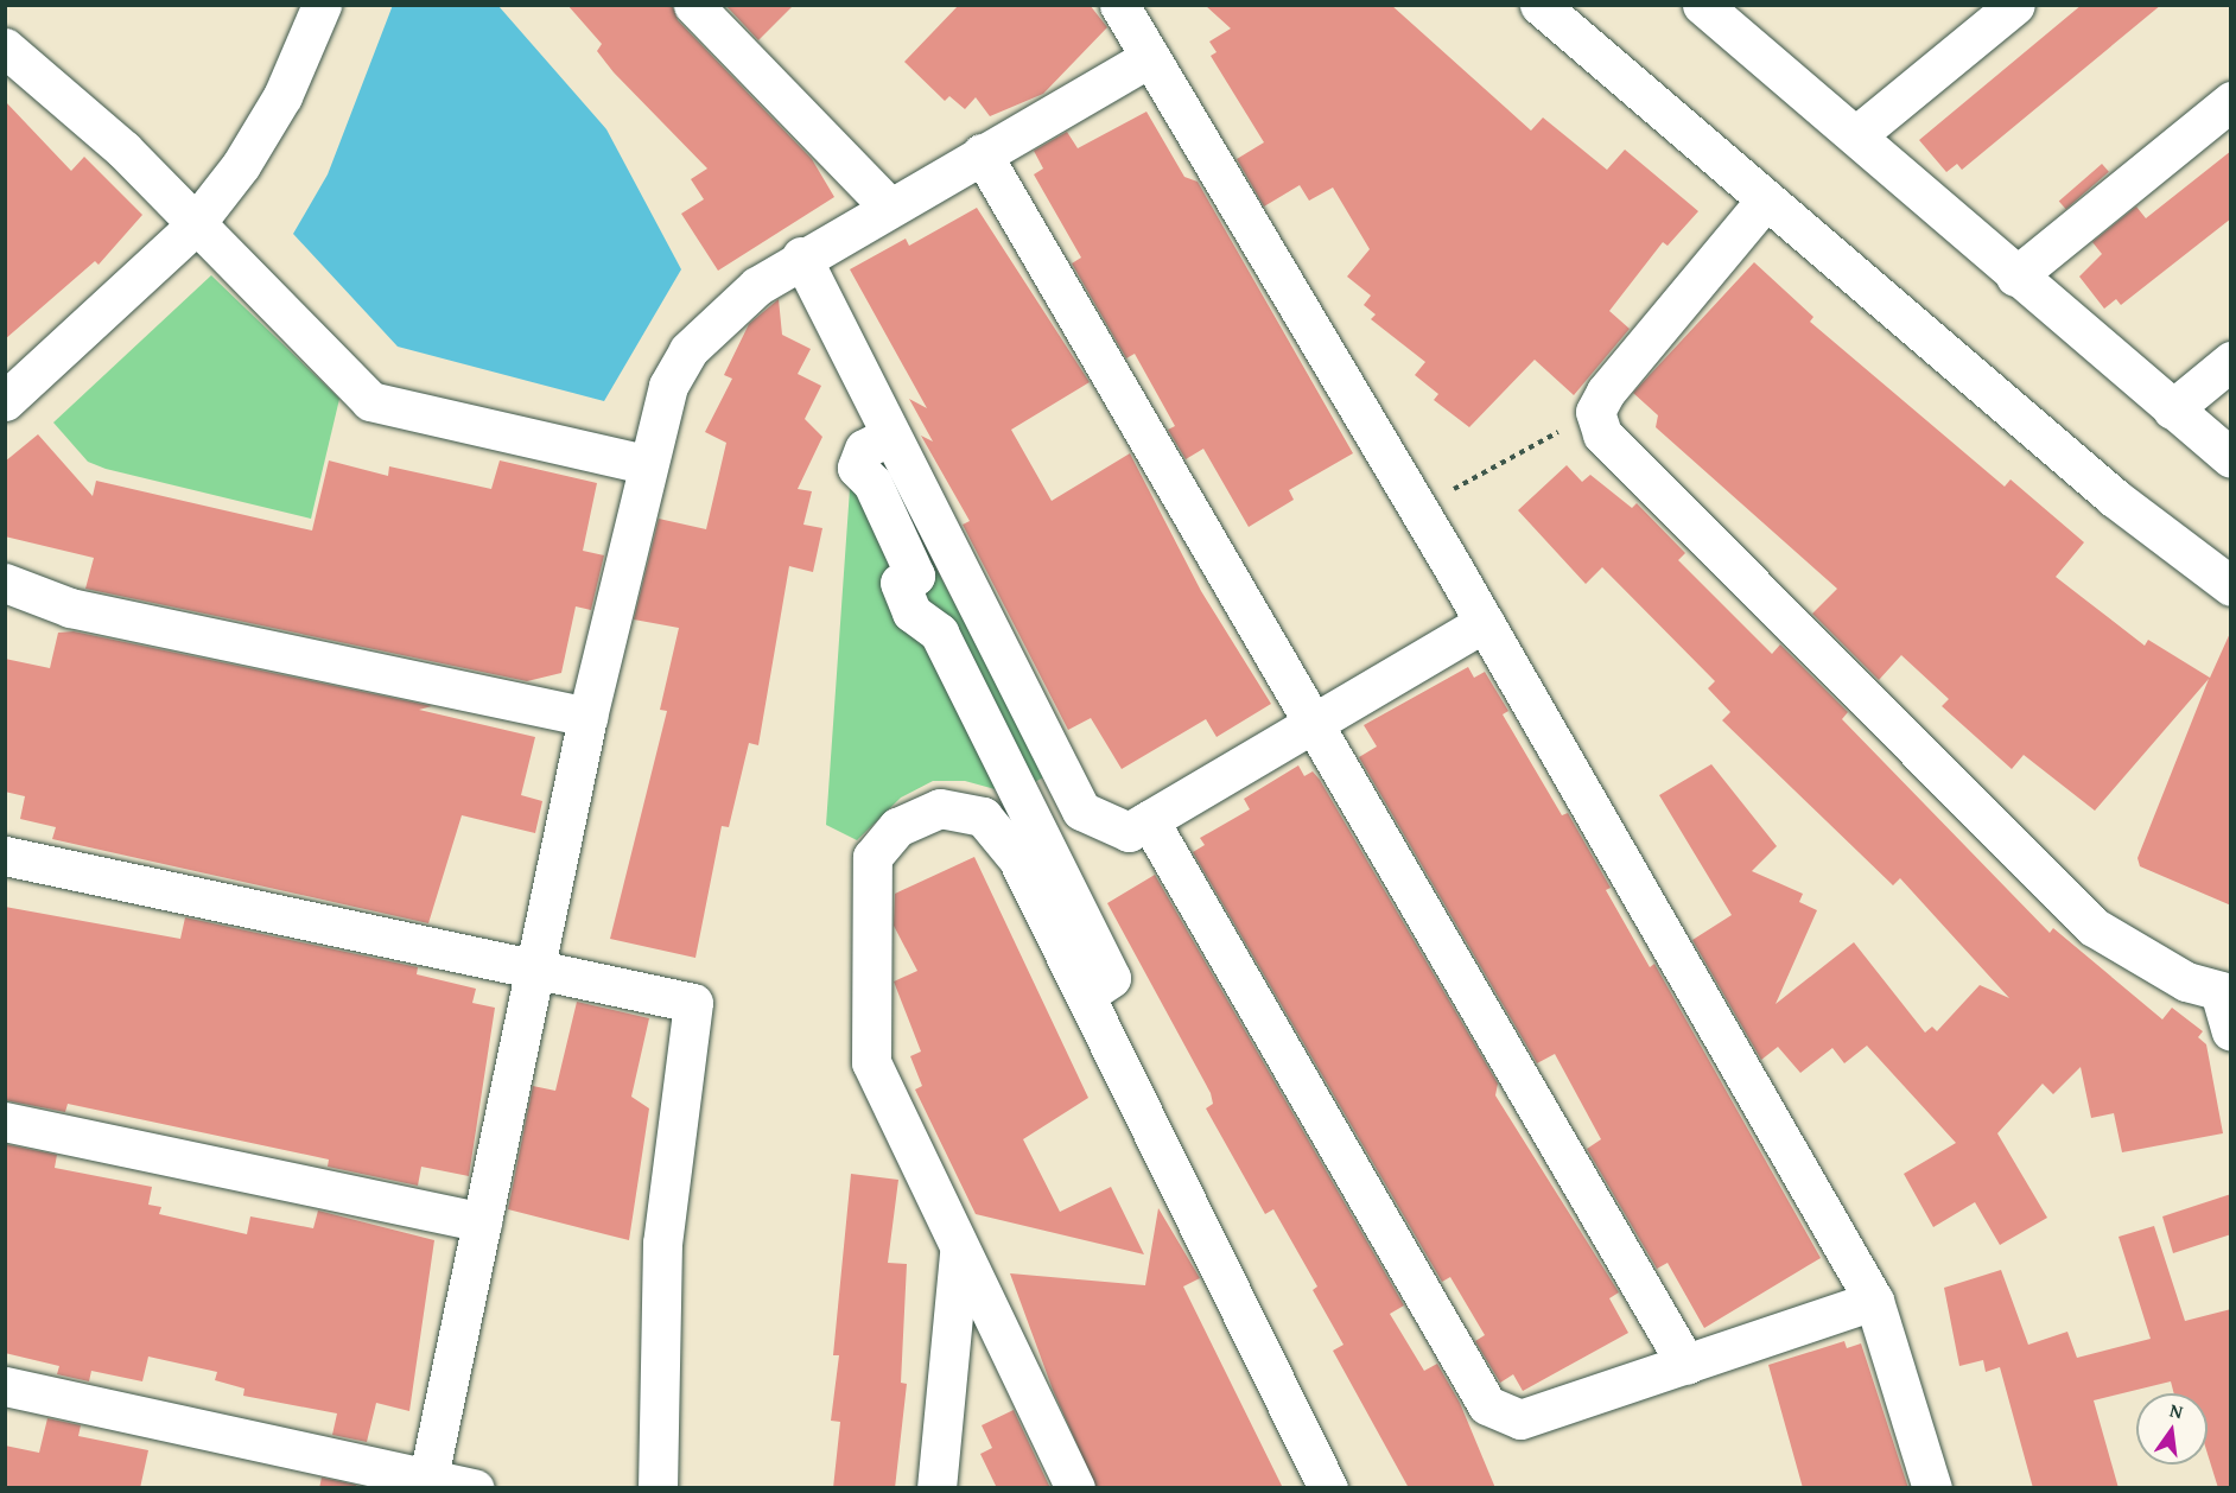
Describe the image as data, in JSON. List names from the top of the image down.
{
  "north": "top"
}
